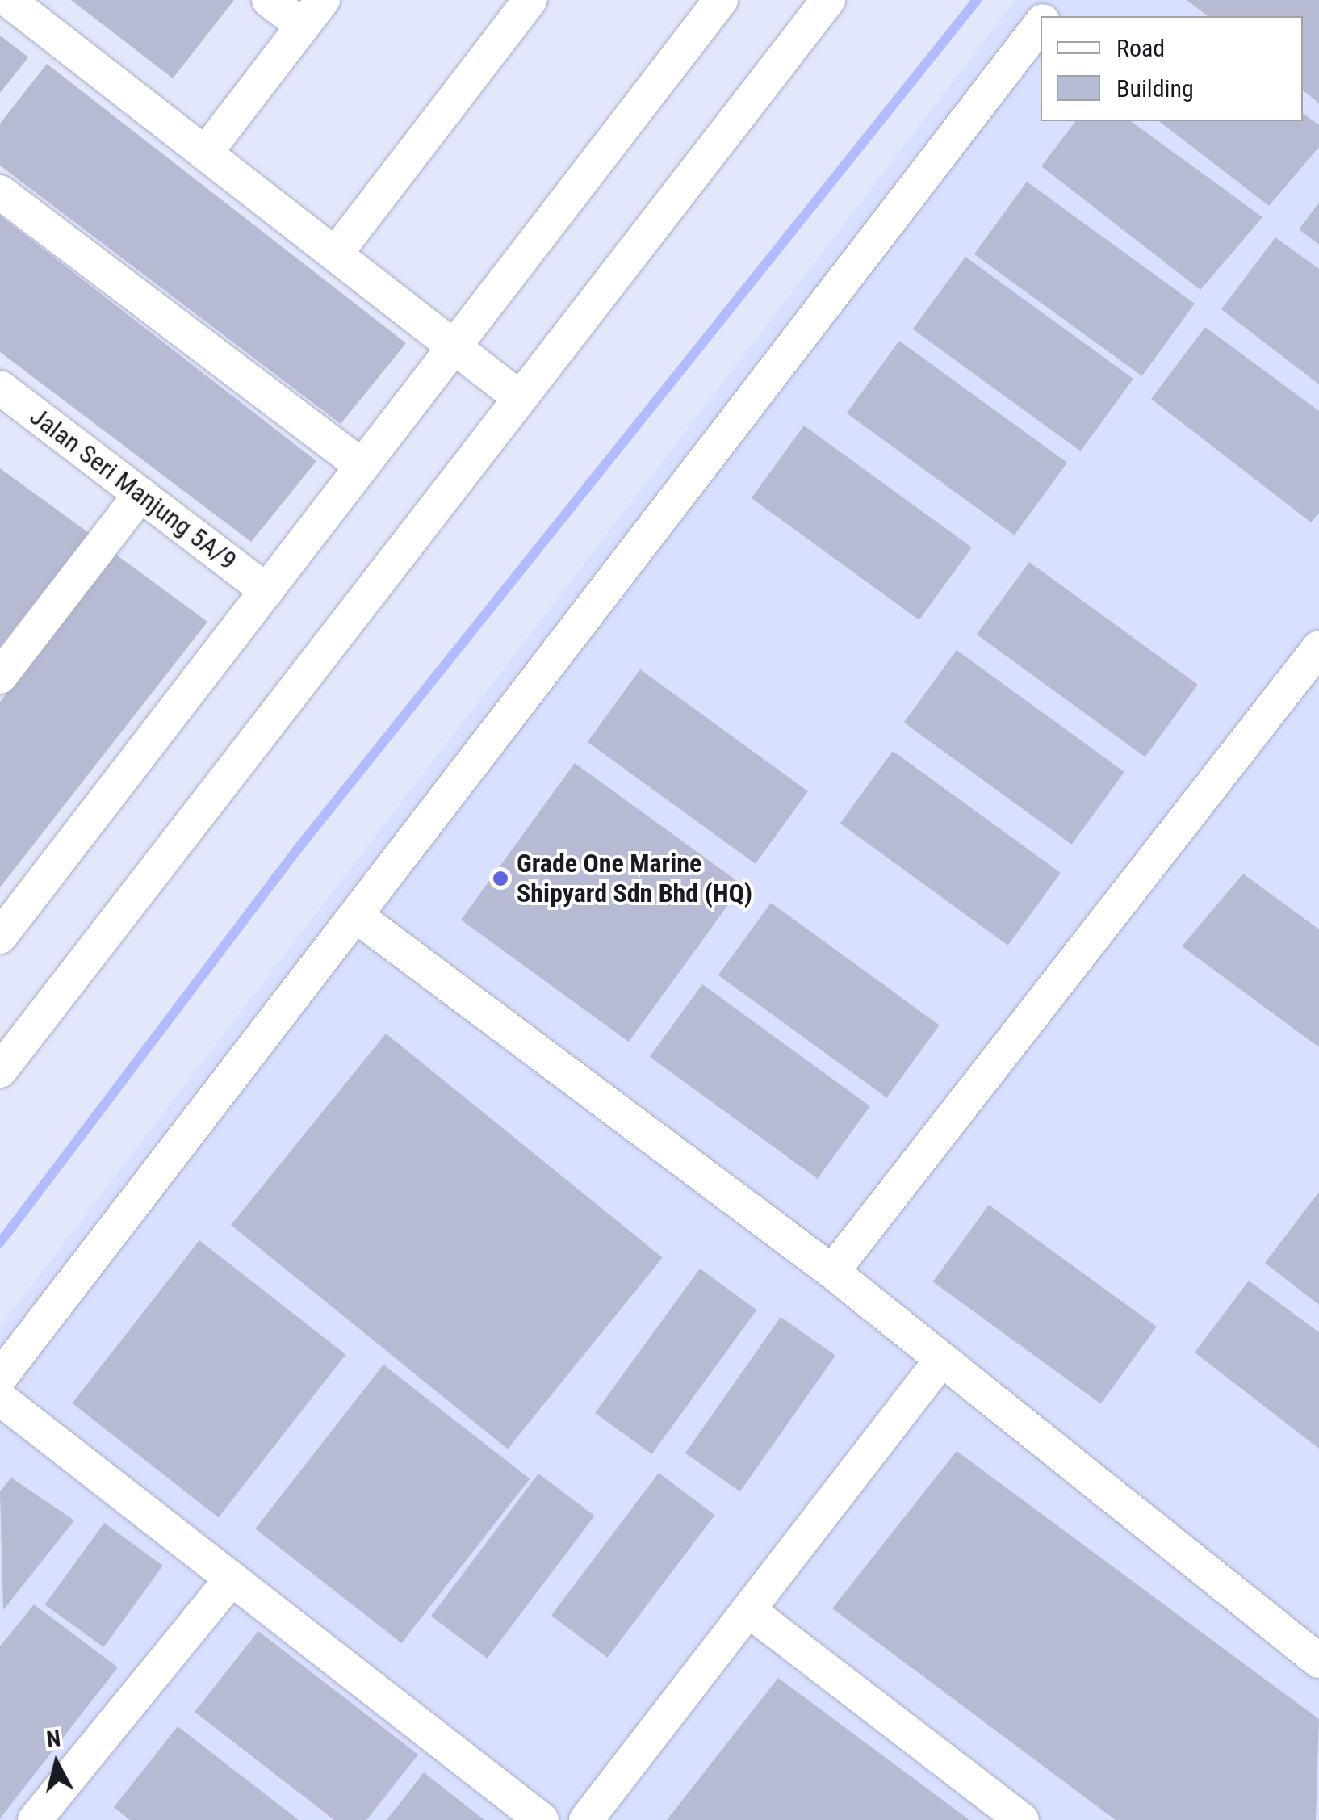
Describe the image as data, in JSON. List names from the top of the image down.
{
  "streets": {
    "street": ["Jalan Seri Manjung 5A/9"]
  },
  "places": ["Grade One Marine Shipyard Sdn Bhd (HQ)"],
  "legend": ["Road", "Building"],
  "north": "top"
}
